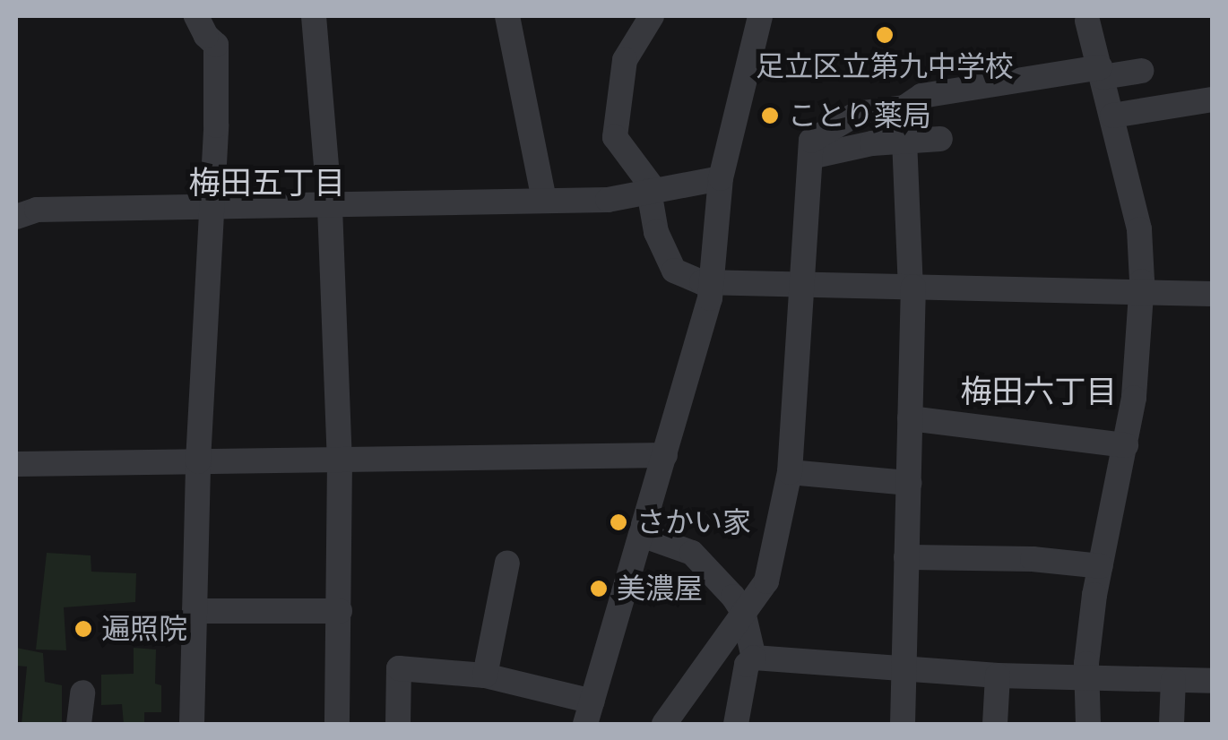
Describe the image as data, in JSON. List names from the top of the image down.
{
  "districts": ["梅田五丁目", "梅田六丁目"],
  "places": [
    "足立区立第九中学校",
    "ことり薬局",
    "さかい家",
    "美濃屋",
    "遍照院"
  ]
}
